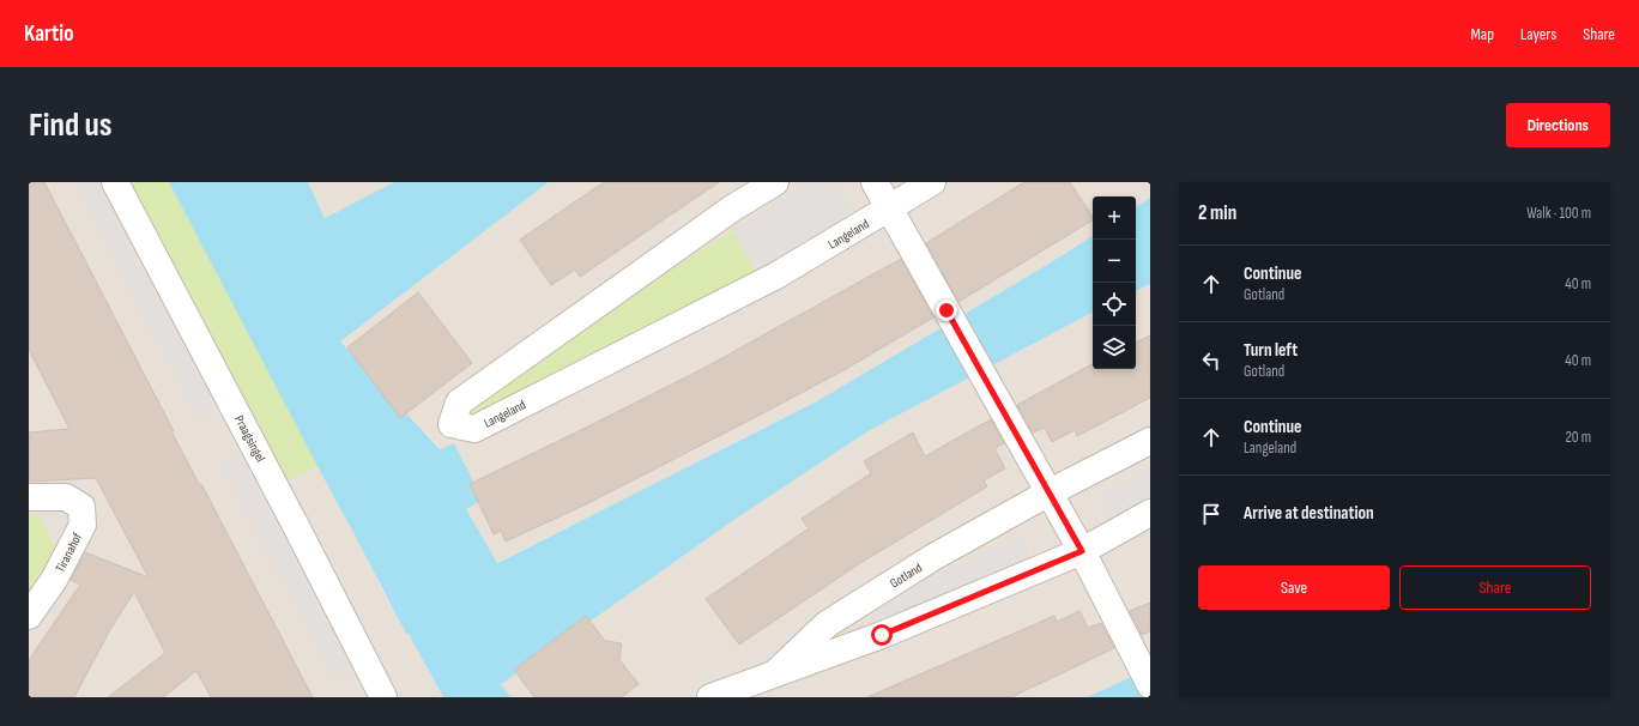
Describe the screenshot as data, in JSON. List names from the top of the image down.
{
  "streets": {
    "street": [
      "Langeland",
      "Praagsingel",
      "Tiranahof",
      "Gotland"
    ]
  },
  "page": {
    "header": "Kartio",
    "nav": ["Map", "Layers", "Share"],
    "buttons": [
      "Directions",
      ["Save", "Share"]
    ],
    "title": "Find us",
    "heading": ["2 min", "Walk · 100 m"],
    "map_buttons": ["+", "−"],
    "list": [
      ["Continue", "Gotland", "40 m"],
      ["Turn left", "Gotland", "40 m"],
      ["Continue", "Langeland", "20 m"],
      "Arrive at destination"
    ]
  }
}
